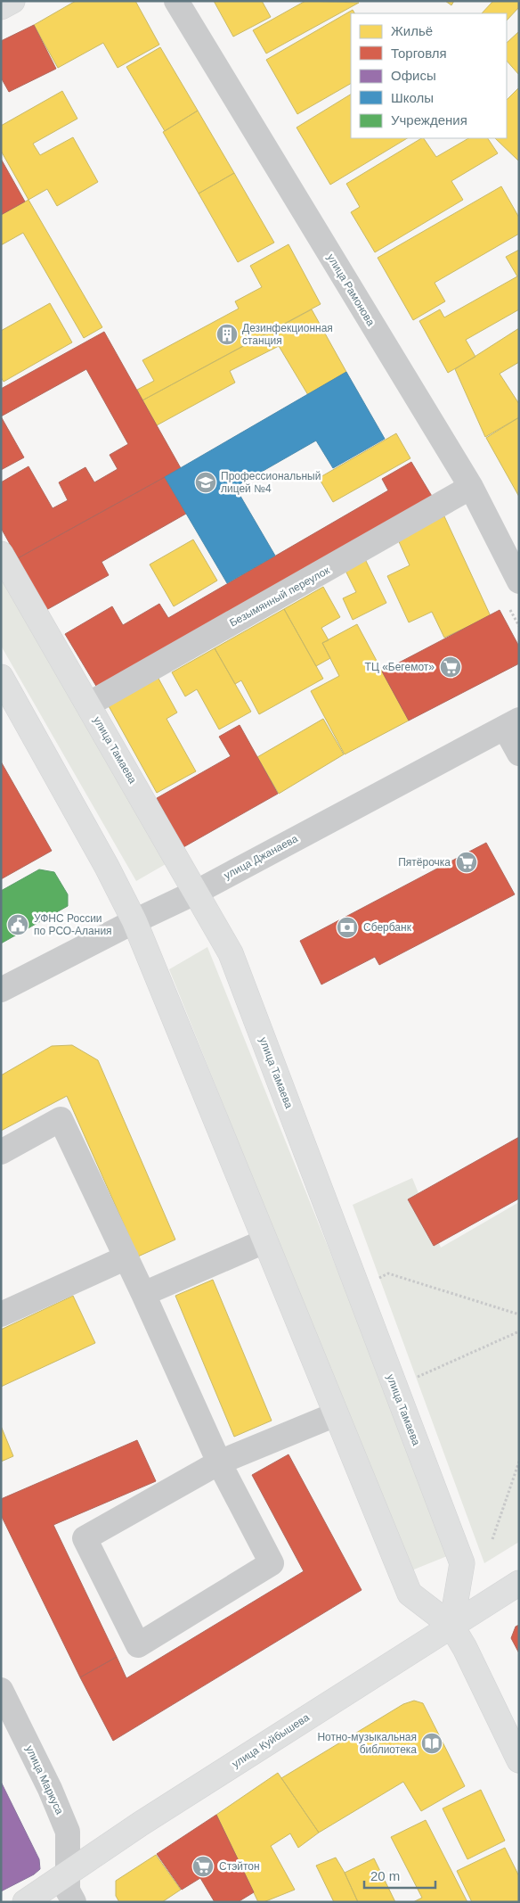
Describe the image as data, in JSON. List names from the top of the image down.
{
  "streets": {
    "main road": ["улица Тамаева", "улица Куйбышева"],
    "street": [
      "улица Рамонова",
      "Безымянный переулок",
      "улица Джанаева",
      "улица Маркуса"
    ]
  },
  "crossings": [
    ["улица Рамонова", "Безымянный переулок"],
    ["Безымянный переулок", "улица Тамаева"],
    ["улица Тамаева", "улица Джанаева"],
    ["улица Тамаева", "улица Куйбышева"],
    ["улица Куйбышева", "улица Маркуса"]
  ],
  "places": {
    "building": ["Дезинфекционная станция"],
    "school or university": ["Профессиональный лицей №4"],
    "supermarket": ["ТЦ «Бегемот»", "Пятёрочка", "Стэйтон"],
    "public building": ["УФНС России по РСО-Алания"],
    "bank": ["Сбербанк"],
    "library": ["Нотно-музыкальная библиотека"]
  },
  "legend": [
    "Жильё",
    "Торговля",
    "Офисы",
    "Школы",
    "Учреждения"
  ],
  "scale_bar": "20 m"
}
